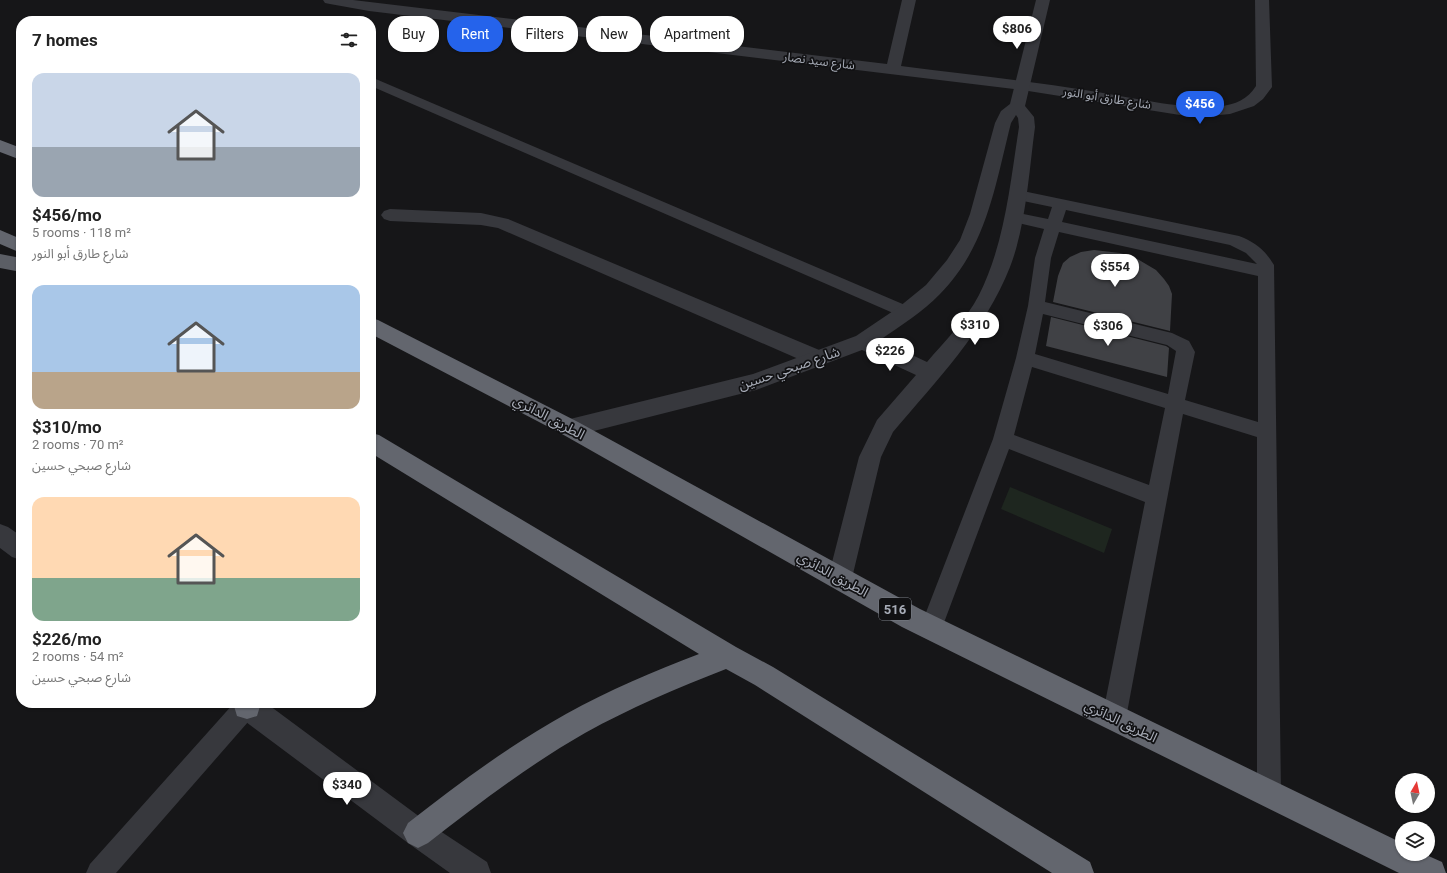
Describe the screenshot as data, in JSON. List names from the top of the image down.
{
  "streets": {
    "highway": ["الطريق الدائري", "516"],
    "street": ["شارع سيد نصار", "شارع طارق أبو النور", "شارع صبحي حسين"]
  },
  "crossings": [
    ["شارع سيد نصار", "شارع طارق أبو النور"],
    ["شارع سيد نصار", "شارع صبحي حسين"],
    ["شارع طارق أبو النور", "شارع صبحي حسين"],
    ["شارع صبحي حسين", "الطريق الدائري"]
  ],
  "north": "top",
  "page": {
    "price": [
      "$806",
      "$456",
      "$554",
      "$310",
      "$306",
      "$226",
      "$340"
    ],
    "chip": [
      "Buy",
      "Rent",
      "Filters",
      "New",
      "Apartment"
    ],
    "heading": "7 homes",
    "list": [
      {
        "name": "$456/mo",
        "note": "5 rooms · 118 m² · شارع طارق أبو النور"
      },
      {
        "name": "$310/mo",
        "note": "2 rooms · 70 m² · شارع صبحي حسين"
      },
      {
        "name": "$226/mo",
        "note": "2 rooms · 54 m² · شارع صبحي حسين"
      }
    ]
  }
}
